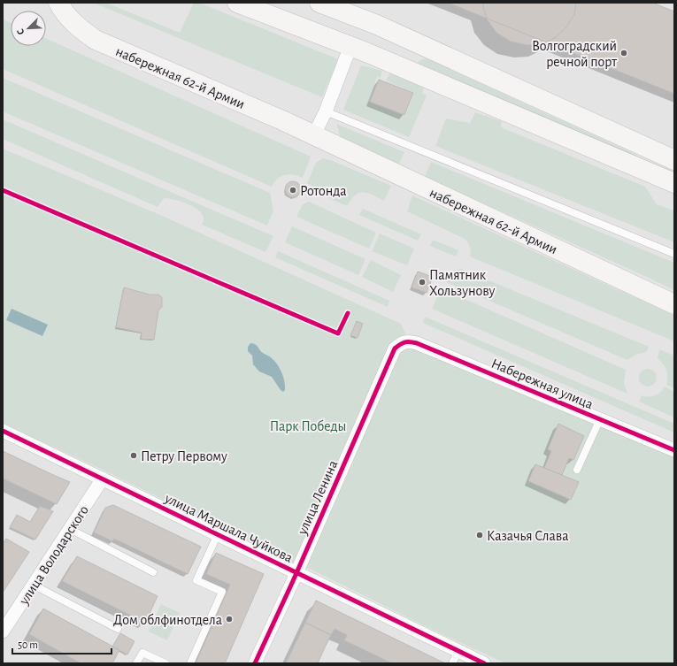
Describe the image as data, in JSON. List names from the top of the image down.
{
  "streets": {
    "main road": ["набережная 62-й Армии"],
    "street": [
      "Набережная улица",
      "улица Ленина",
      "улица Маршала Чуйкова",
      "улица Володарского"
    ]
  },
  "crossings": [
    ["Набережная улица", "улица Ленина"],
    ["улица Ленина", "улица Маршала Чуйкова"],
    ["улица Маршала Чуйкова", "улица Володарского"]
  ],
  "parks": ["Парк Победы"],
  "places": [
    "Волгоградский речной порт",
    "Ротонда",
    "Памятник Хользунову",
    "Петру Первому",
    "Казачья Слава",
    "Дом облфинотдела"
  ],
  "scale_bar": "50 m",
  "north": "bottom left"
}
